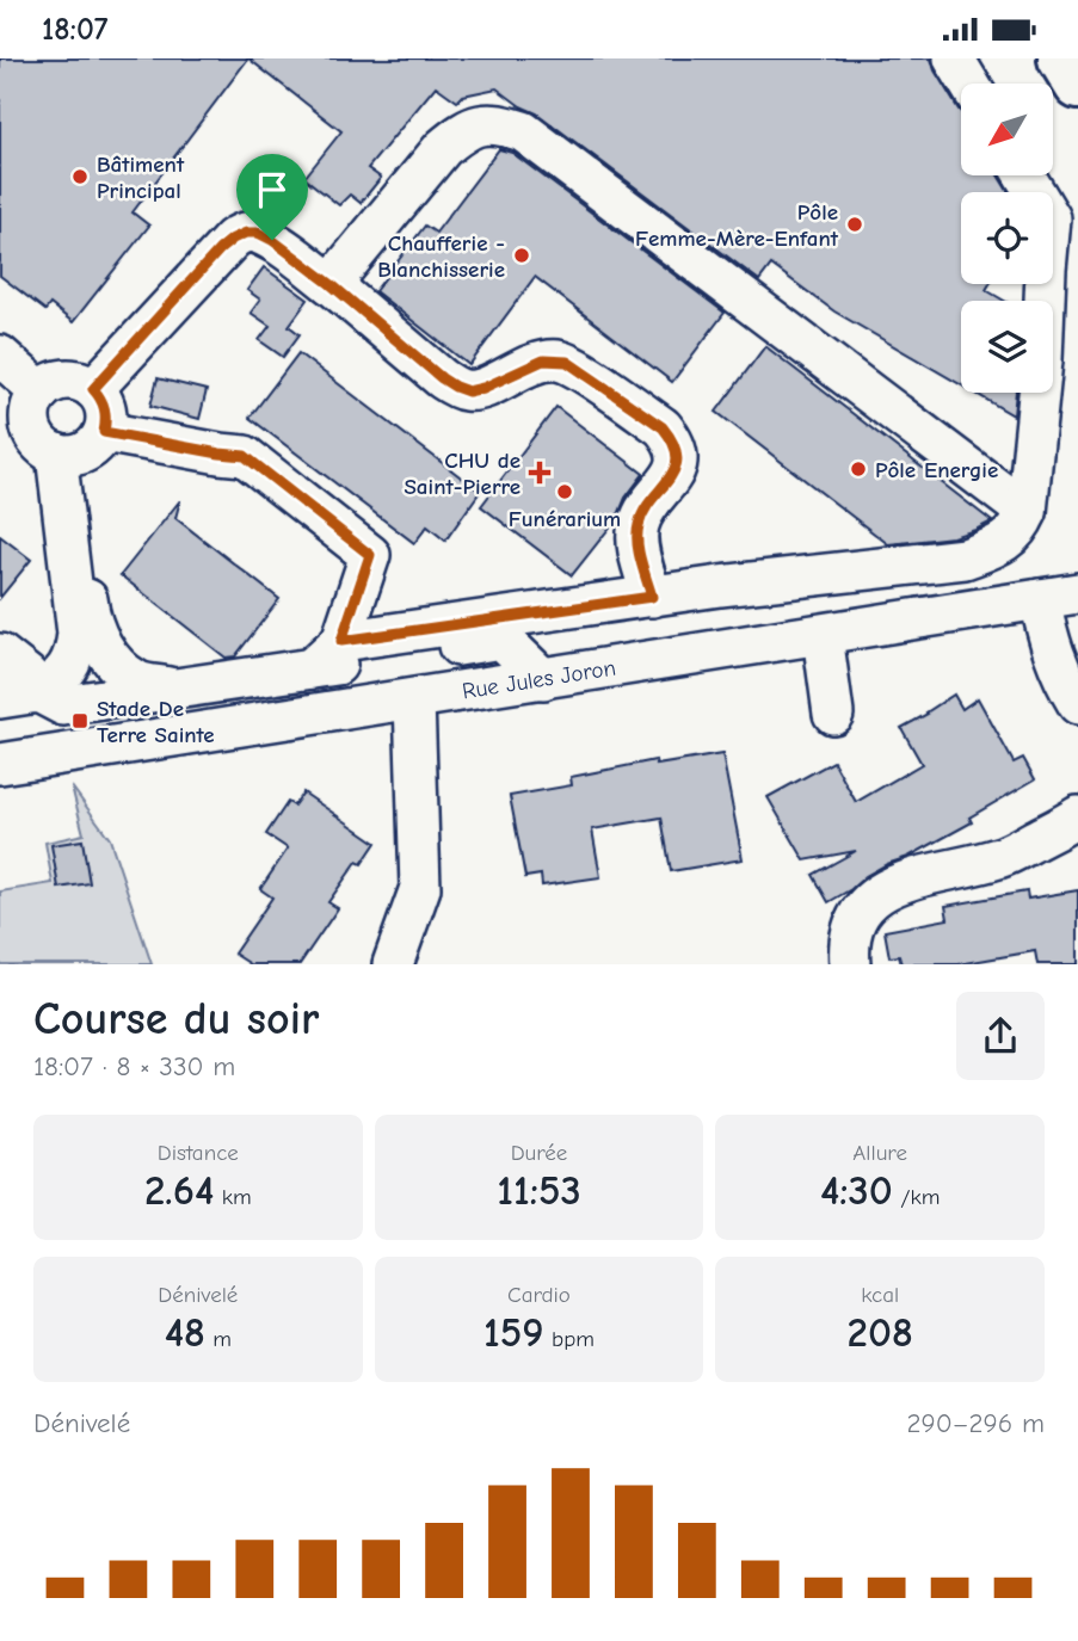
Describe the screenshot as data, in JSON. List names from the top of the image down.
{
  "streets": {
    "street": ["Rue Jules Joron"]
  },
  "places": {
    "other": [
      "Bâtiment Principal",
      "Pôle Femme-Mère-Enfant",
      "Chaufferie - Blanchisserie",
      "Pôle Energie",
      "Funérarium"
    ],
    "health": ["CHU de Saint-Pierre"],
    "transit": ["Stade De Terre Sainte"]
  },
  "north": "bottom left",
  "page": {
    "status": "18:07",
    "heading": ["Course du soir", "18:07 · 8 × 330 m"],
    "stats": [
      ["Distance", "2.64 km"],
      ["Durée", "11:53"],
      ["Allure", "4:30 /km"],
      ["Dénivelé", "48 m"],
      ["Cardio", "159 bpm"],
      ["kcal", "208"]
    ],
    "chart": ["Dénivelé", "290–296 m"]
  }
}
